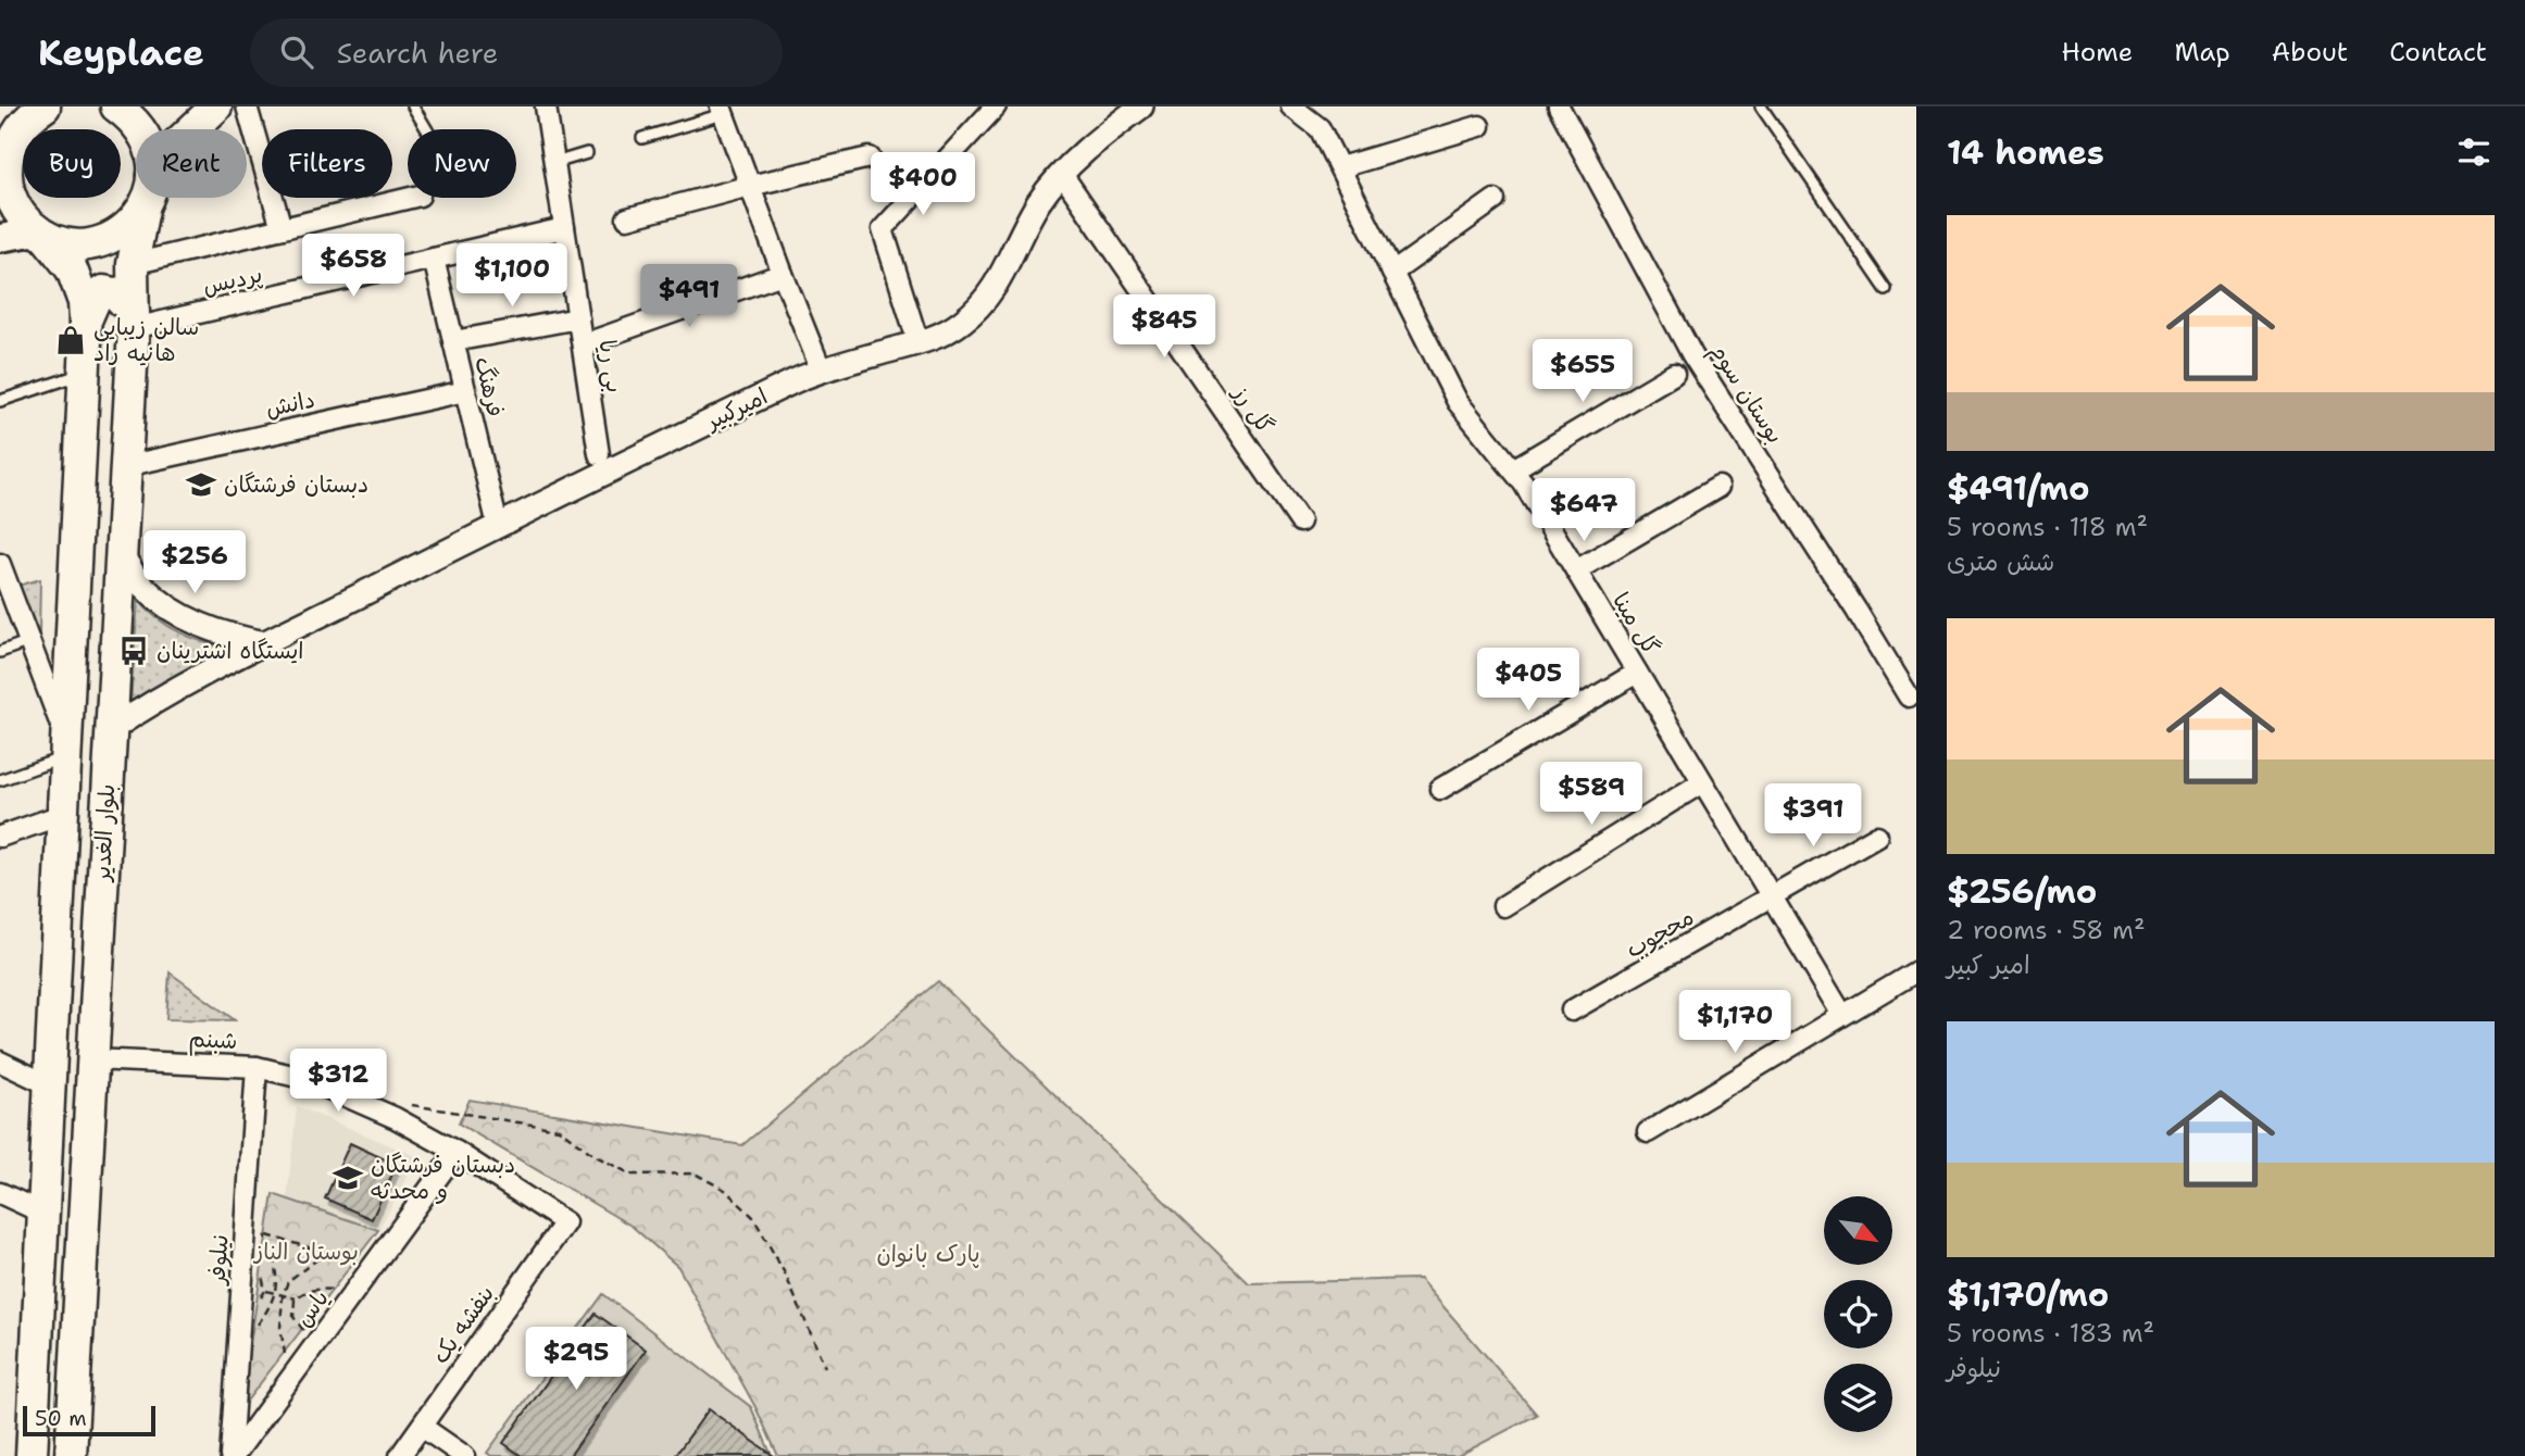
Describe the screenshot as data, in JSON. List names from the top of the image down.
{
  "streets": {
    "main road": ["بلوار الغدیر"],
    "street": [
      "پردیس",
      "بی ریا",
      "فرهنگ",
      "بوستان سوم",
      "دانش",
      "امیرکبیر",
      "گل رز",
      "گل مینا",
      "محجوب",
      "شبنم",
      "نیلوفر",
      "یاس",
      "بنفشه یک"
    ]
  },
  "crossings": [
    ["پردیس", "بی ریا"],
    ["پردیس", "فرهنگ"],
    ["پردیس", "بلوار الغدیر"],
    ["فرهنگ", "دانش"],
    ["فرهنگ", "امیرکبیر"],
    ["دانش", "بلوار الغدیر"],
    ["امیرکبیر", "گل رز"],
    ["امیرکبیر", "بلوار الغدیر"],
    ["گل مینا", "محجوب"],
    ["بلوار الغدیر", "شبنم"],
    ["شبنم", "نیلوفر"],
    ["شبنم", "یاس"],
    ["شبنم", "بنفشه یک"],
    ["نیلوفر", "یاس"]
  ],
  "parks": ["بوستان الناز", "پارک بانوان"],
  "places": {
    "shop": ["سالن زیبایی هانيه راد"],
    "school or university": ["دبستان فرشتگان", "دبستان فرشتگان و محدثه"],
    "bus stop": ["ایستگاه اشترینان"]
  },
  "scale_bar": "50 m",
  "north": "bottom right",
  "page": {
    "header": "Keyplace",
    "search": "Search here",
    "nav": [
      "Home",
      "Map",
      "About",
      "Contact"
    ],
    "heading": "14 homes",
    "chip": [
      "Buy",
      "Rent",
      "Filters",
      "New"
    ],
    "price": [
      "$400",
      "$658",
      "$1,100",
      "$491",
      "$845",
      "$655",
      "$647",
      "$256",
      "$405",
      "$589",
      "$391",
      "$1,170",
      "$312",
      "$295"
    ],
    "list": [
      {
        "name": "$491/mo",
        "note": "5 rooms · 118 m² · شش متری"
      },
      {
        "name": "$256/mo",
        "note": "2 rooms · 58 m² · امیر کبیر"
      },
      {
        "name": "$1,170/mo",
        "note": "5 rooms · 183 m² · نیلوفر"
      }
    ],
    "scale": "50 m"
  }
}
